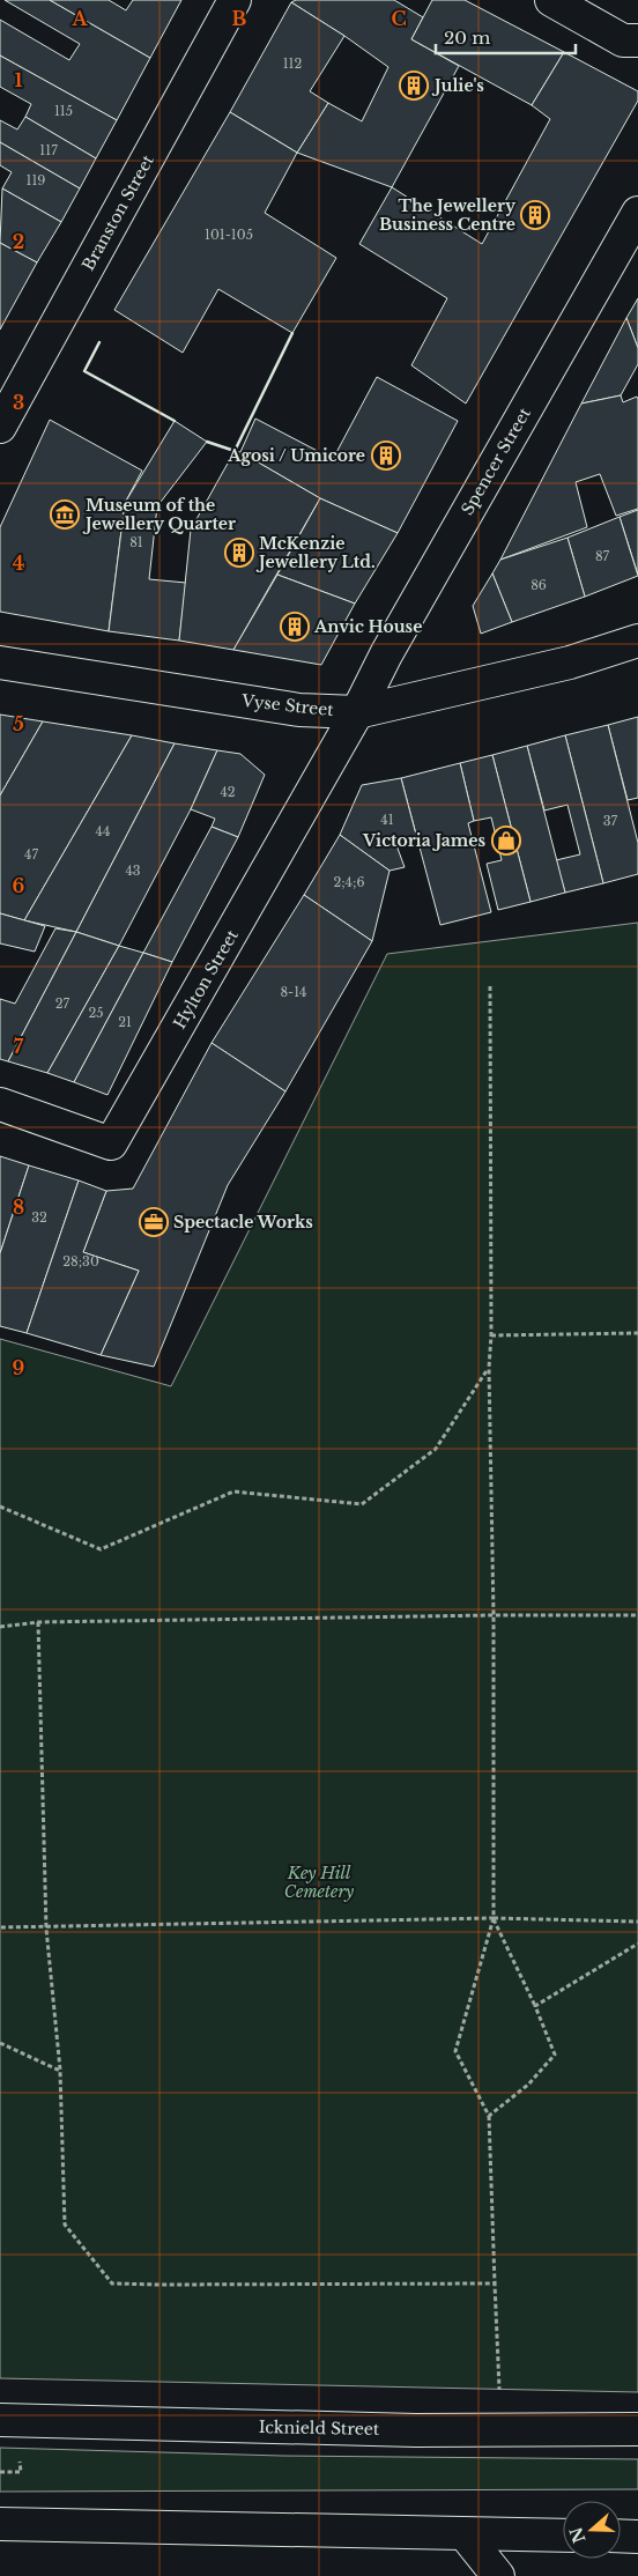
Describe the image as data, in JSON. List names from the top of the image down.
{
  "streets": {
    "main road": [
      "Branston Street",
      "Spencer Street",
      "Vyse Street",
      "Hylton Street",
      "Icknield Street"
    ]
  },
  "crossings": [
    ["Spencer Street", "Vyse Street"],
    ["Spencer Street", "Hylton Street"],
    ["Vyse Street", "Hylton Street"]
  ],
  "parks": ["Key Hill Cemetery"],
  "places": {
    "building": [
      "Julie's",
      "The Jewellery Business Centre",
      "Agosi / Umicore",
      "McKenzie Jewellery Ltd.",
      "Anvic House"
    ],
    "museum": ["Museum of the Jewellery Quarter"],
    "shop": ["Victoria James"],
    "office": ["Spectacle Works"]
  },
  "house_numbers": [
    "112",
    "115",
    "117",
    "119",
    "101-105",
    "81",
    "87",
    "86",
    "42",
    "41",
    "37",
    "44",
    "47",
    "43",
    "2;4;6",
    "8-14",
    "27",
    "25",
    "21",
    "32",
    "28;30"
  ],
  "scale_bar": "20 m",
  "north": "left",
  "grid": {
    "columns": ["A", "B", "C"],
    "rows": [
      "1",
      "2",
      "3",
      "4",
      "5",
      "6",
      "7",
      "8",
      "9"
    ]
  }
}
